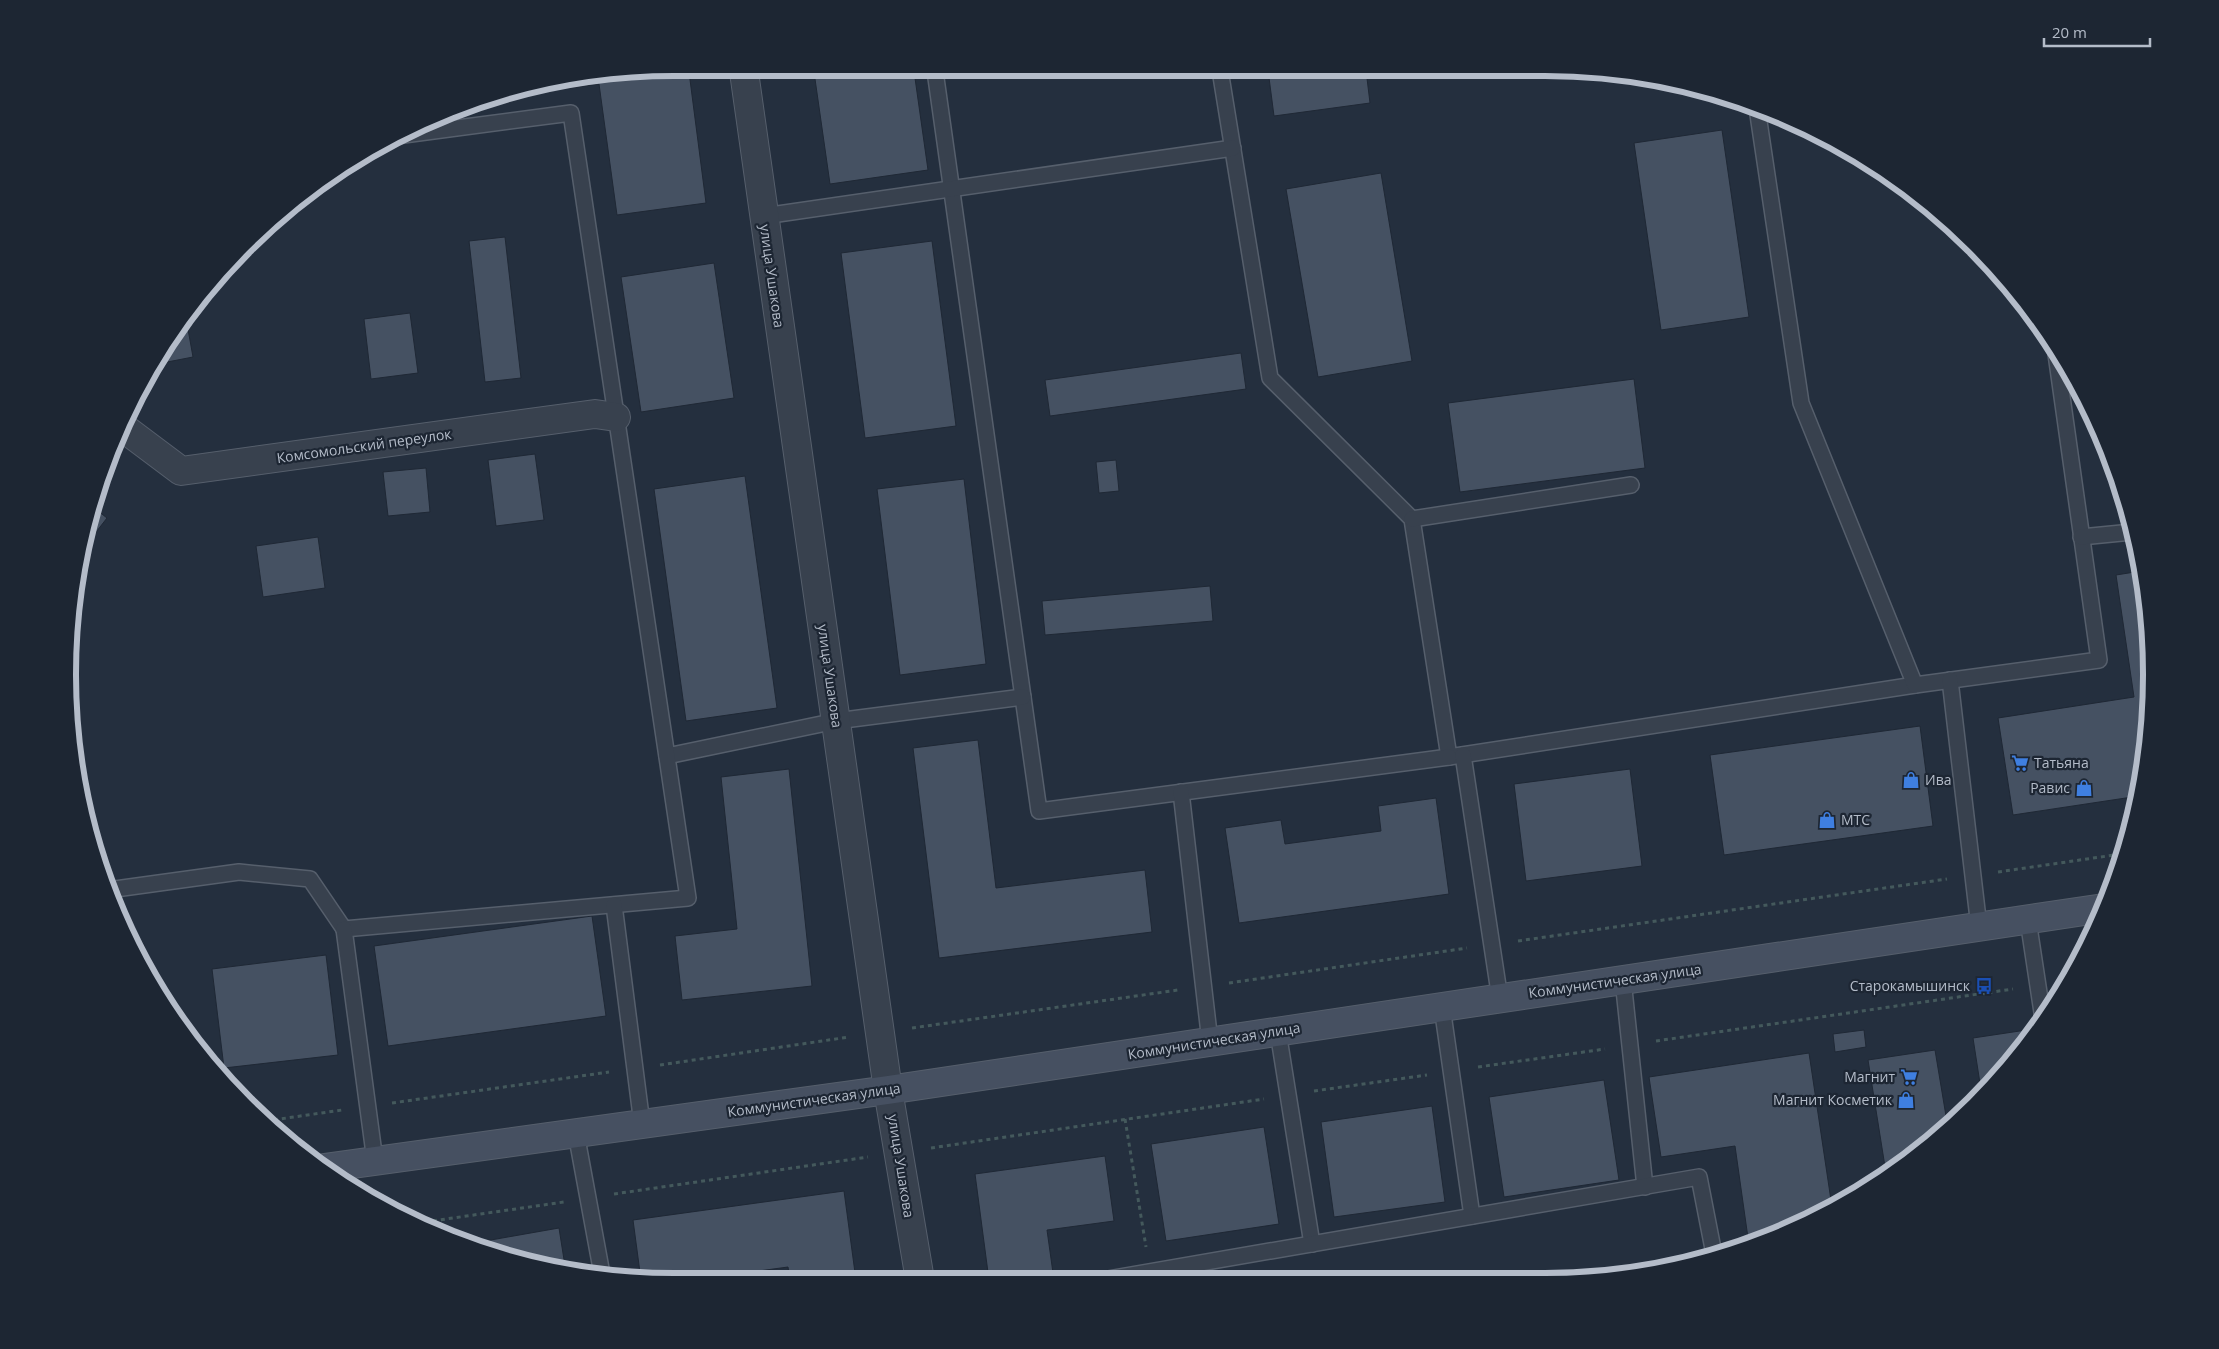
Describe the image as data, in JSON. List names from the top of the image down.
{
  "streets": {
    "main road": ["Коммунистическая улица"],
    "street": ["улица Ушакова", "Комсомольский переулок"]
  },
  "crossings": [
    ["улица Ушакова", "Коммунистическая улица"]
  ],
  "places": {
    "supermarket": ["Татьяна", "Магнит"],
    "shop": [
      "Ива",
      "Равис",
      "МТС",
      "Магнит Косметик"
    ],
    "bus stop": ["Старокамышинск"]
  },
  "scale_bar": "20 m"
}
